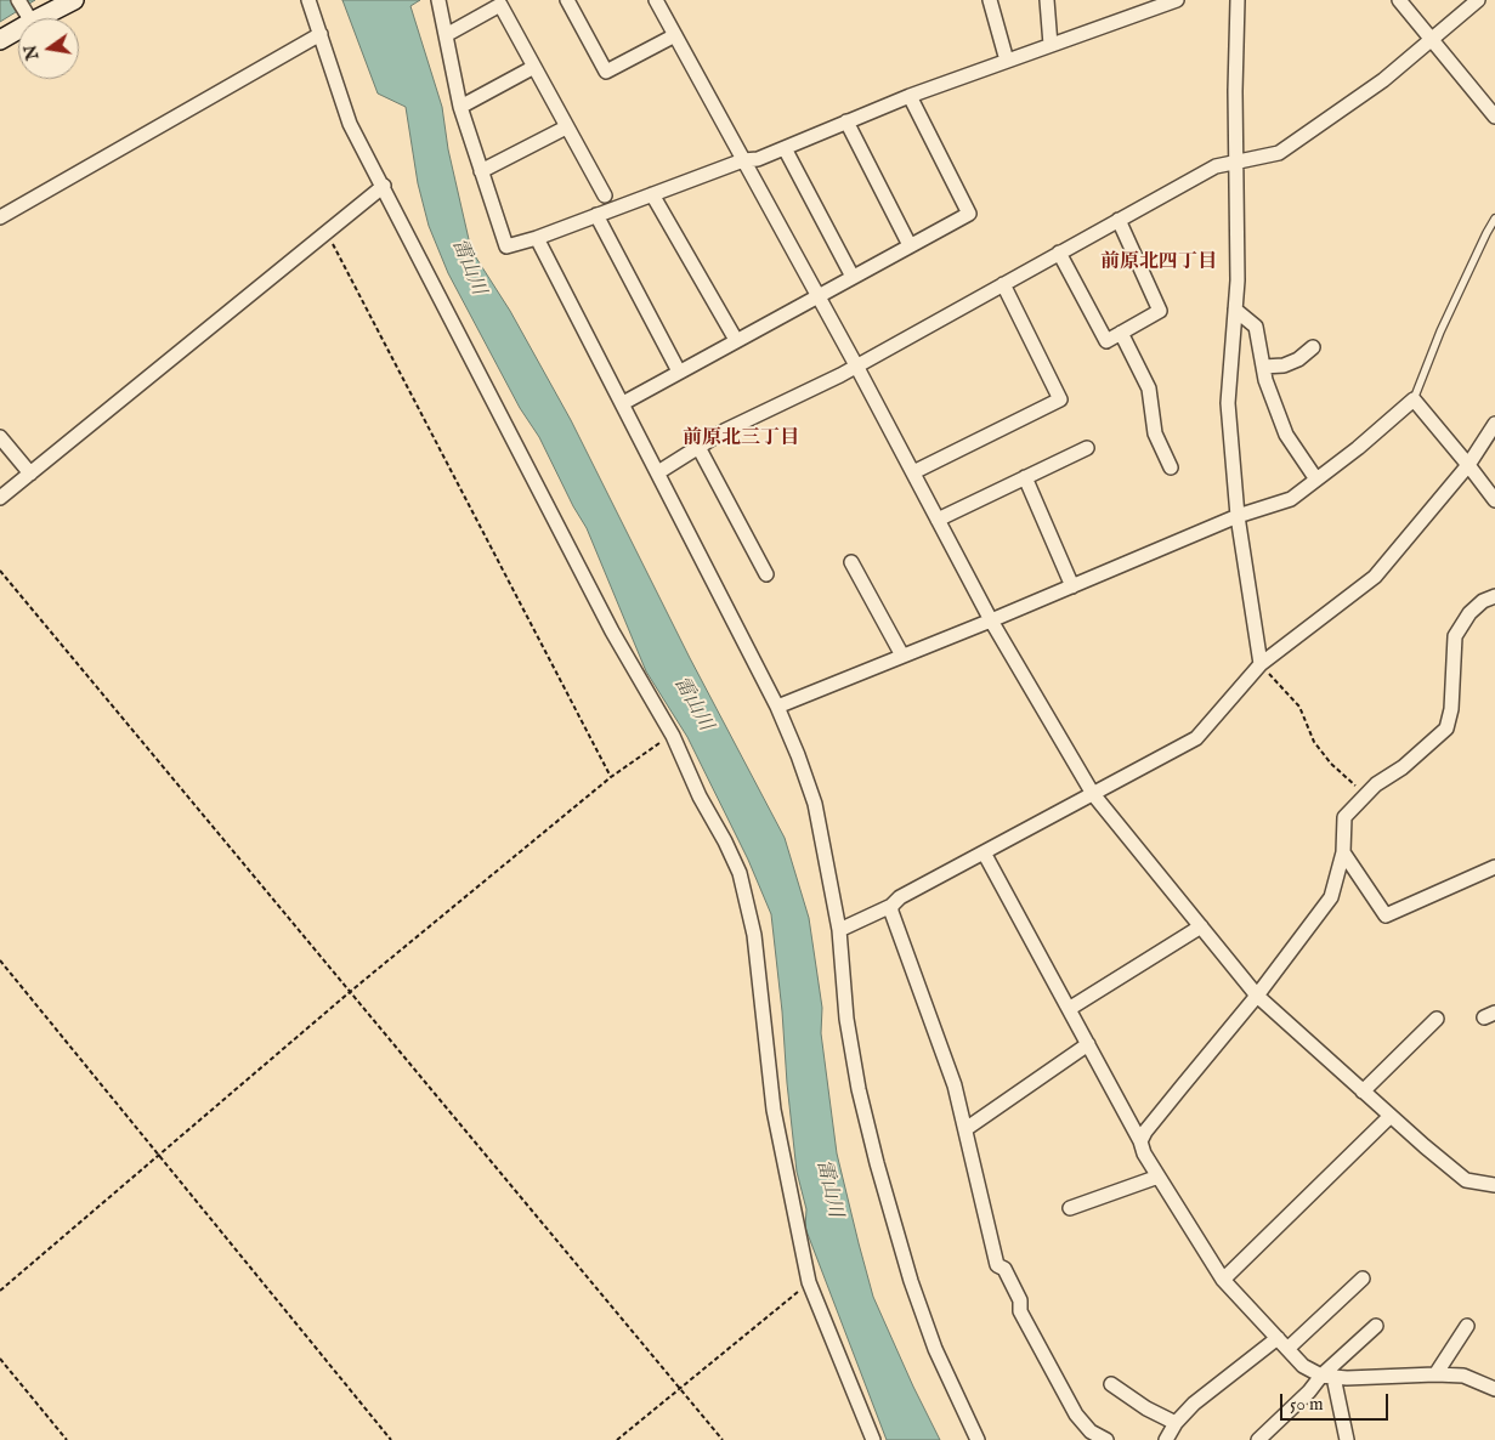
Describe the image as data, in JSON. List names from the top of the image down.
{
  "districts": ["前原北四丁目", "前原北三丁目"],
  "water": ["雷山川"],
  "scale_bar": "50 m",
  "north": "left"
}
